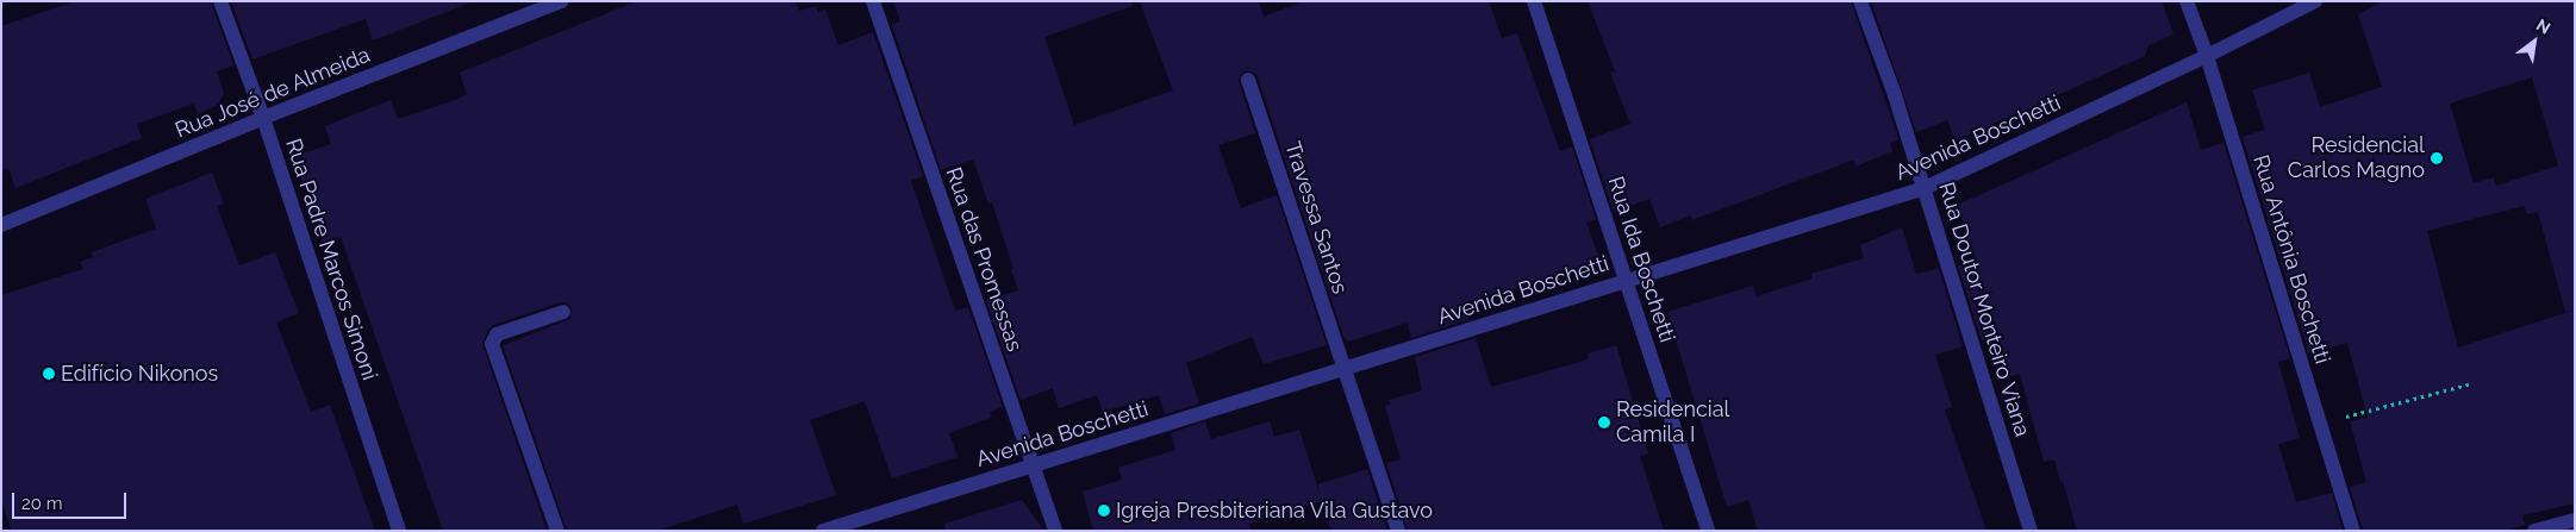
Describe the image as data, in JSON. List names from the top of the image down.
{
  "streets": {
    "street": [
      "Rua José de Almeida",
      "Avenida Boschetti",
      "Travessa Santos",
      "Rua Padre Marcos Simoni",
      "Rua das Promessas",
      "Rua Ida Boschetti",
      "Rua Antônia Boschetti",
      "Rua Doutor Monteiro Viana"
    ]
  },
  "crossings": [
    ["Rua José de Almeida", "Rua Padre Marcos Simoni"],
    ["Avenida Boschetti", "Travessa Santos"],
    ["Avenida Boschetti", "Rua das Promessas"],
    ["Avenida Boschetti", "Rua Ida Boschetti"],
    ["Avenida Boschetti", "Rua Antônia Boschetti"],
    ["Avenida Boschetti", "Rua Doutor Monteiro Viana"]
  ],
  "places": [
    "Residencial Carlos Magno",
    "Edifício Nikonos",
    "Residencial Camila I",
    "Igreja Presbiteriana Vila Gustavo"
  ],
  "scale_bar": "20 m",
  "north": "top right"
}
